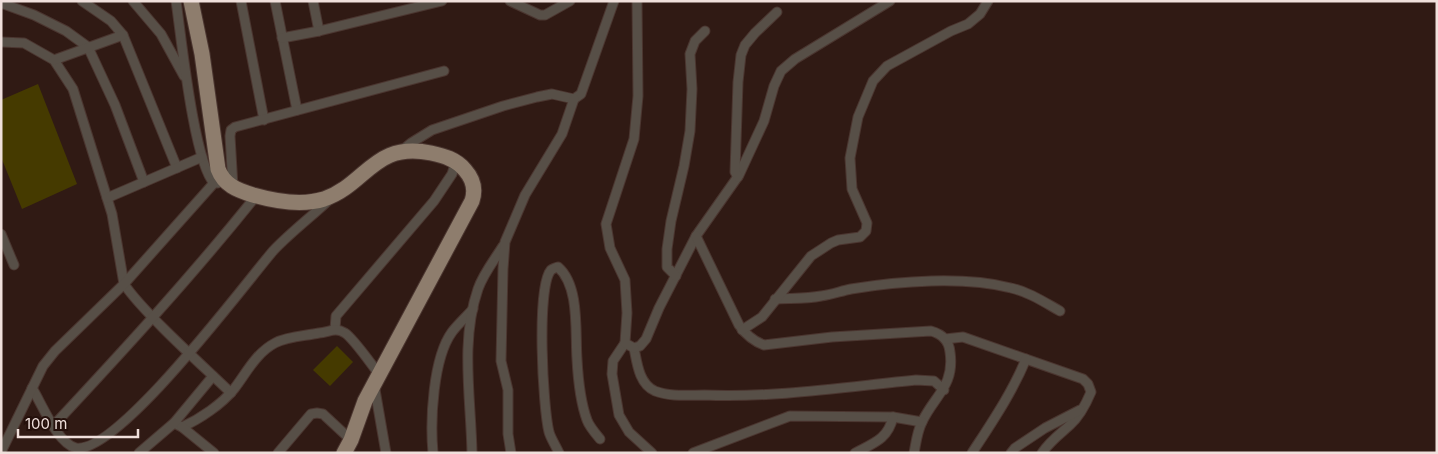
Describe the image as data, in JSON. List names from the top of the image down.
{
  "scale_bar": "100 m"
}
